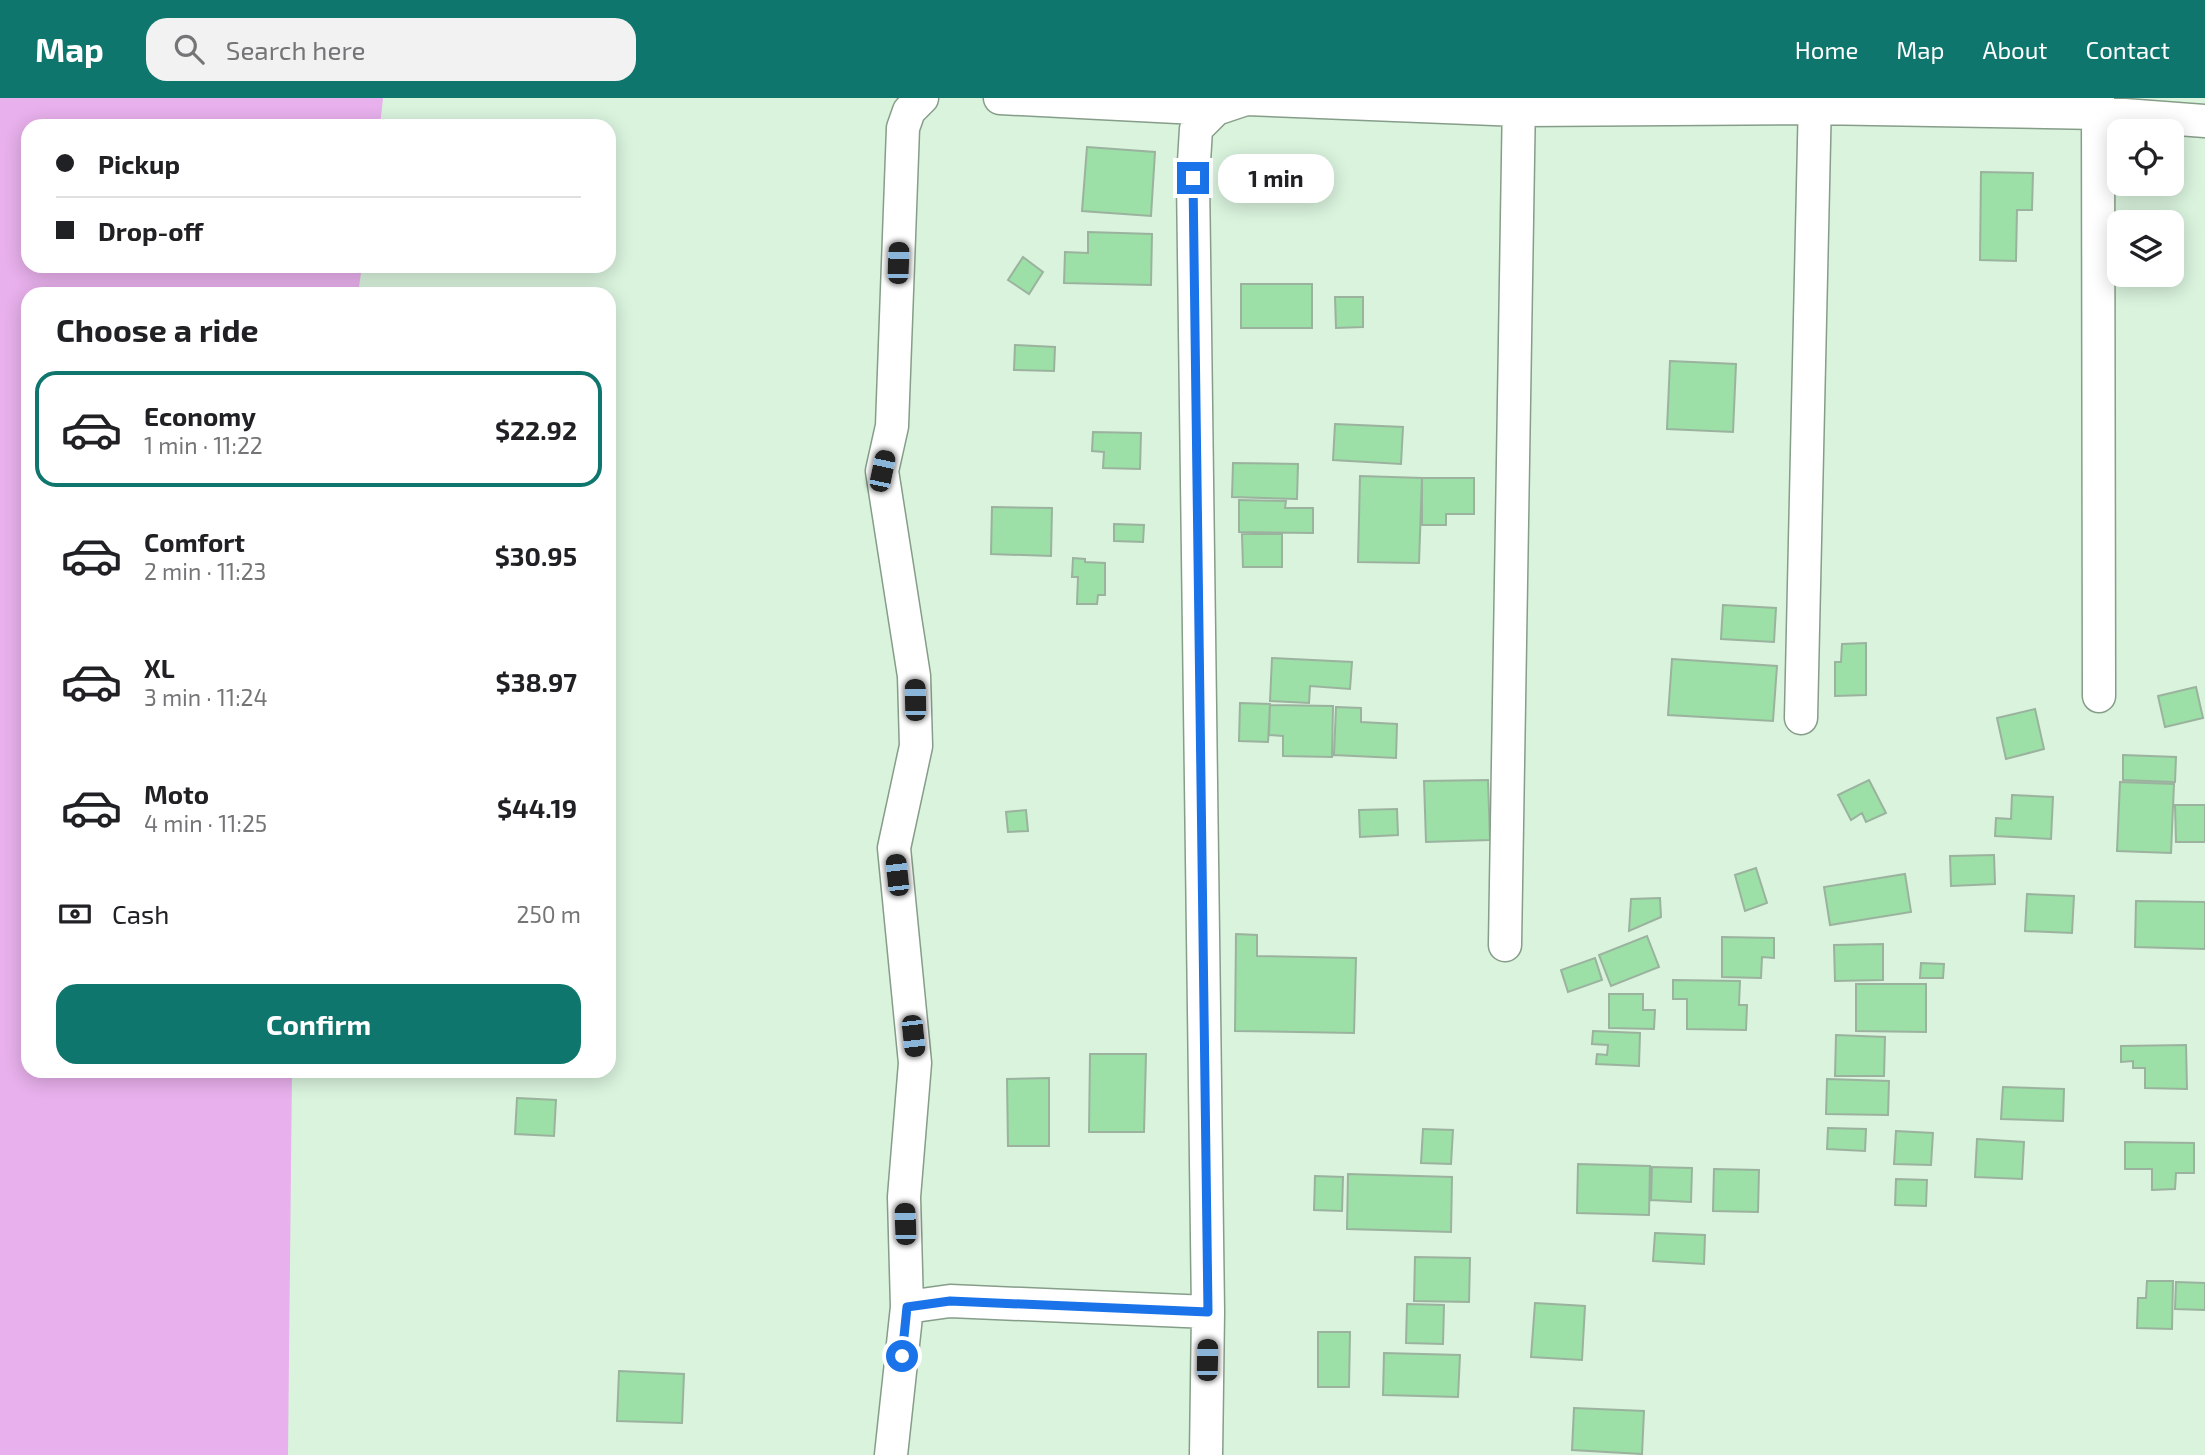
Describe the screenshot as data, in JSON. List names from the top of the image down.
{
  "page": {
    "header": "Map",
    "search": "Search here",
    "nav": [
      "Home",
      "Map",
      "About",
      "Contact"
    ],
    "banner": ["Pickup", "Drop-off"],
    "bubble": "1 min",
    "heading": "Choose a ride",
    "list": [
      {
        "name": "Economy",
        "note": "1 min · 11:22",
        "value": "$22.92"
      },
      {
        "name": "Comfort",
        "note": "2 min · 11:23",
        "value": "$30.95"
      },
      {
        "name": "XL",
        "note": "3 min · 11:24",
        "value": "$38.97"
      },
      {
        "name": "Moto",
        "note": "4 min · 11:25",
        "value": "$44.19"
      }
    ],
    "pay": ["Cash", "250 m"],
    "buttons": "Confirm"
  }
}
